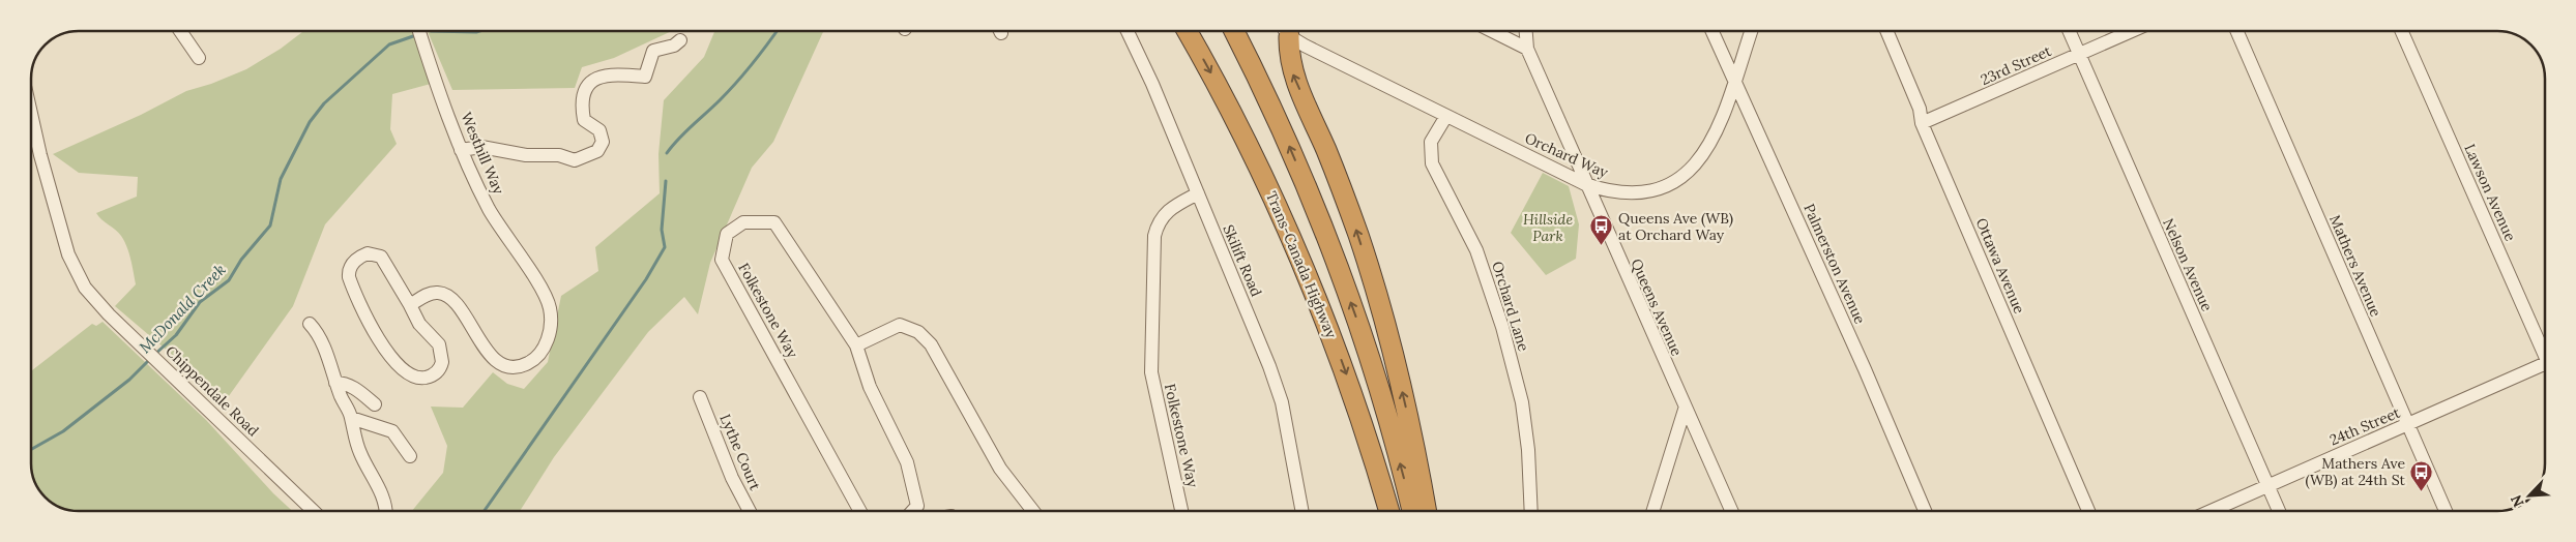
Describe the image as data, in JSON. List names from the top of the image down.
{
  "streets": {
    "highway": ["Trans-Canada Highway"],
    "street": [
      "23rd Street",
      "Westhill Way",
      "Orchard Way",
      "Lawson Avenue",
      "Skilift Road",
      "Palmerston Avenue",
      "Nelson Avenue",
      "Ottawa Avenue",
      "Mathers Avenue",
      "Orchard Lane",
      "Queens Avenue",
      "Folkestone Way",
      "Chippendale Road",
      "24th Street",
      "Lythe Court"
    ]
  },
  "crossings": [
    ["23rd Street", "Nelson Avenue"],
    ["23rd Street", "Ottawa Avenue"],
    ["Orchard Way", "Palmerston Avenue"],
    ["Orchard Way", "Orchard Lane"],
    ["Orchard Way", "Queens Avenue"],
    ["Skilift Road", "Folkestone Way"],
    ["Nelson Avenue", "24th Street"],
    ["Mathers Avenue", "24th Street"]
  ],
  "water": ["McDonald Creek"],
  "parks": ["Hillside Park"],
  "places": {
    "bus stop": ["Queens Ave (WB) at Orchard Way", "Mathers Ave (WB) at 24th St"]
  },
  "north": "bottom left"
}
